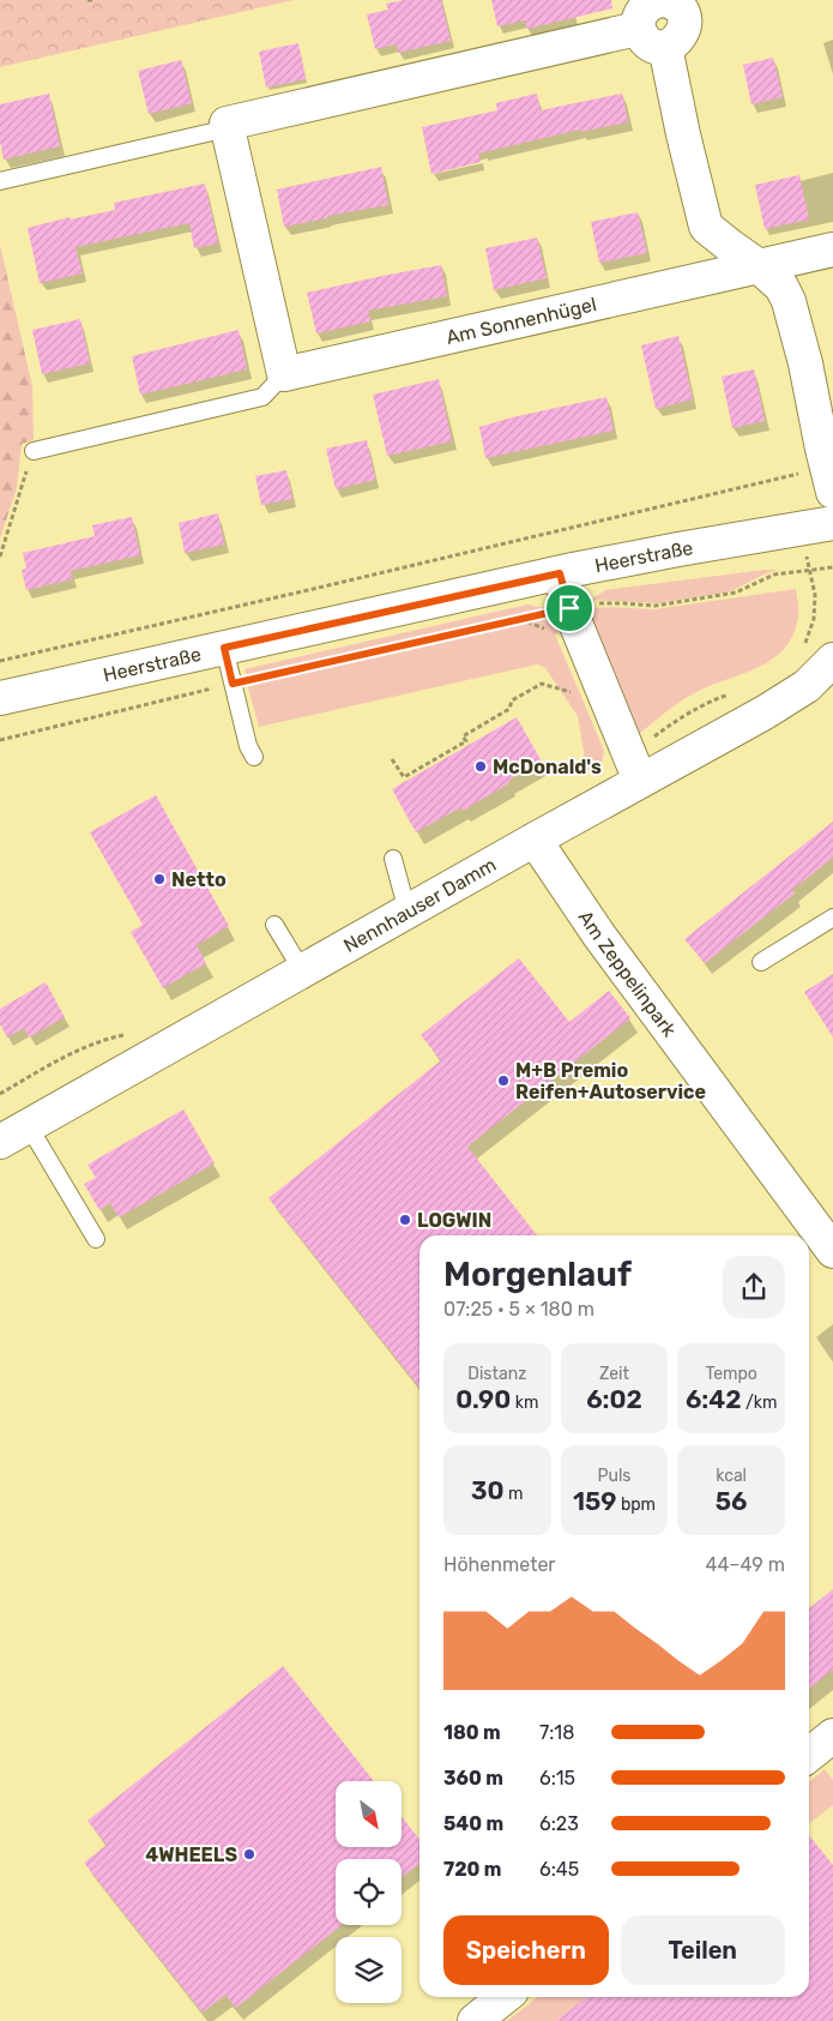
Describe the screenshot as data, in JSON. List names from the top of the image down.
{
  "streets": {
    "street": [
      "Am Sonnenhügel",
      "Heerstraße",
      "Nennhauser Damm",
      "Am Zeppelinpark"
    ]
  },
  "crossings": [
    ["Nennhauser Damm", "Am Zeppelinpark"]
  ],
  "places": [
    "McDonald's",
    "Netto",
    "M+B Premio Reifen+Autoservice",
    "LOGWIN",
    "4WHEELS"
  ],
  "north": "bottom right",
  "page": {
    "heading": ["Morgenlauf", "07:25 · 5 × 180 m"],
    "stats": [
      ["Distanz", "0.90 km"],
      ["Zeit", "6:02"],
      ["Tempo", "6:42 /km"],
      ["30 m"],
      ["Puls", "159 bpm"],
      ["kcal", "56"]
    ],
    "chart": ["Höhenmeter", "44–49 m"],
    "list": [
      {
        "name": "180 m",
        "note": "7:18"
      },
      {
        "name": "360 m",
        "note": "6:15"
      },
      {
        "name": "540 m",
        "note": "6:23"
      },
      {
        "name": "720 m",
        "note": "6:45"
      }
    ],
    "buttons": ["Speichern", "Teilen"]
  }
}
